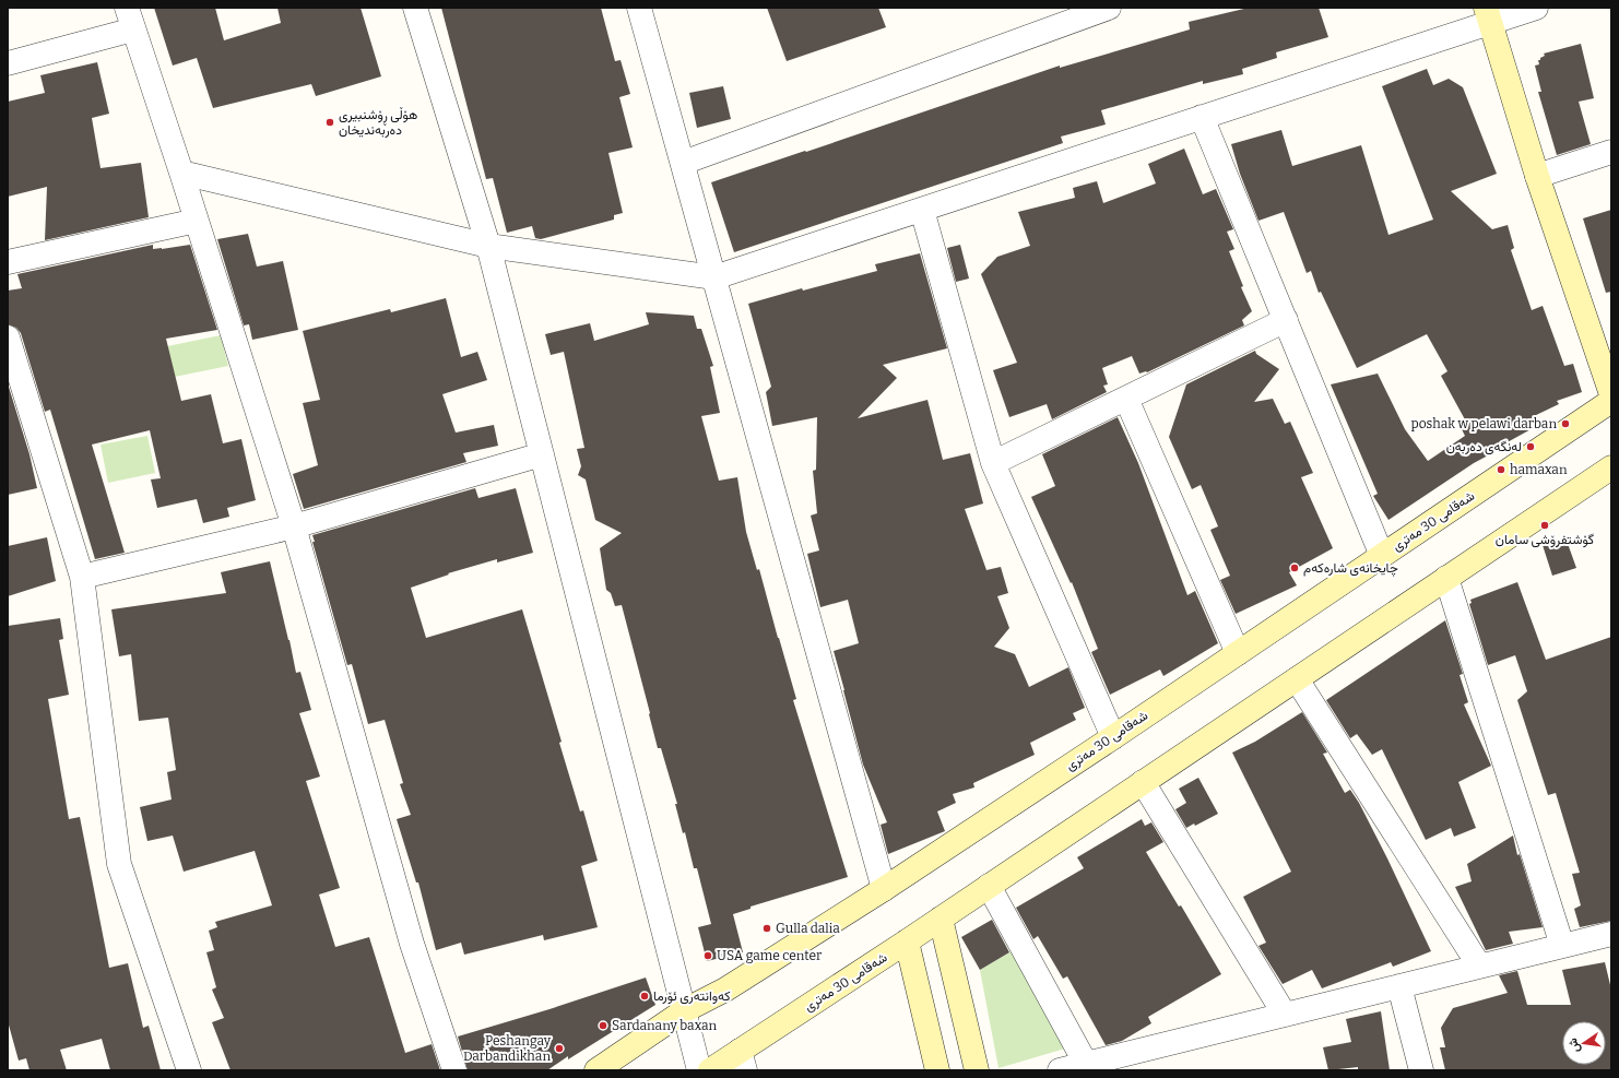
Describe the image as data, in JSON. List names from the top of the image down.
{
  "streets": {
    "main road": ["شەقامی 30 مەتری"]
  },
  "places": [
    "هۆڵی ڕۆشنبیری دەربەندیخان",
    "poshak w pelawi darban",
    "لەنگەی دەربەن",
    "hamaxan",
    "گۆشتفرۆشی سامان",
    "چایخانەی شارەکەم",
    "Gulla dalia",
    "USA game center",
    "کەوانتەری ئۆرما",
    "Sardanany baxan",
    "Peshangay Darbandikhan"
  ],
  "north": "left"
}
